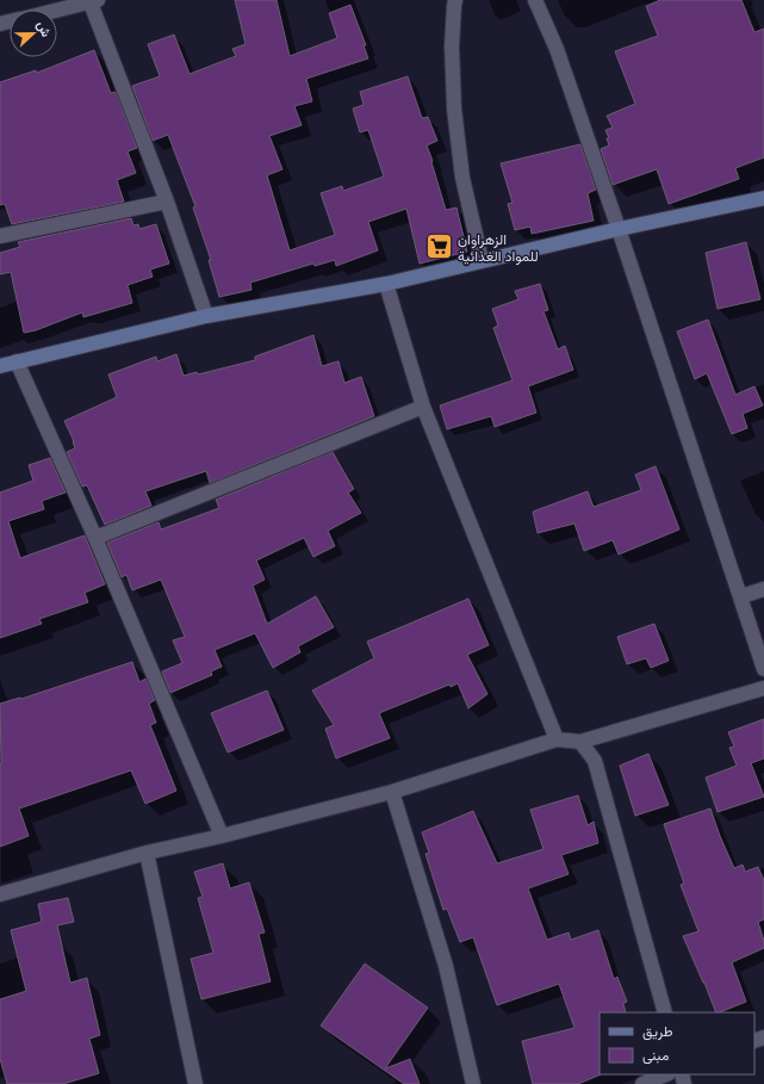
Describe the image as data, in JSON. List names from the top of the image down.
{
  "places": {
    "supermarket": ["الزهراوان للمواد الغذائية"]
  },
  "legend": ["طريق", "مبنى"],
  "north": "right"
}
